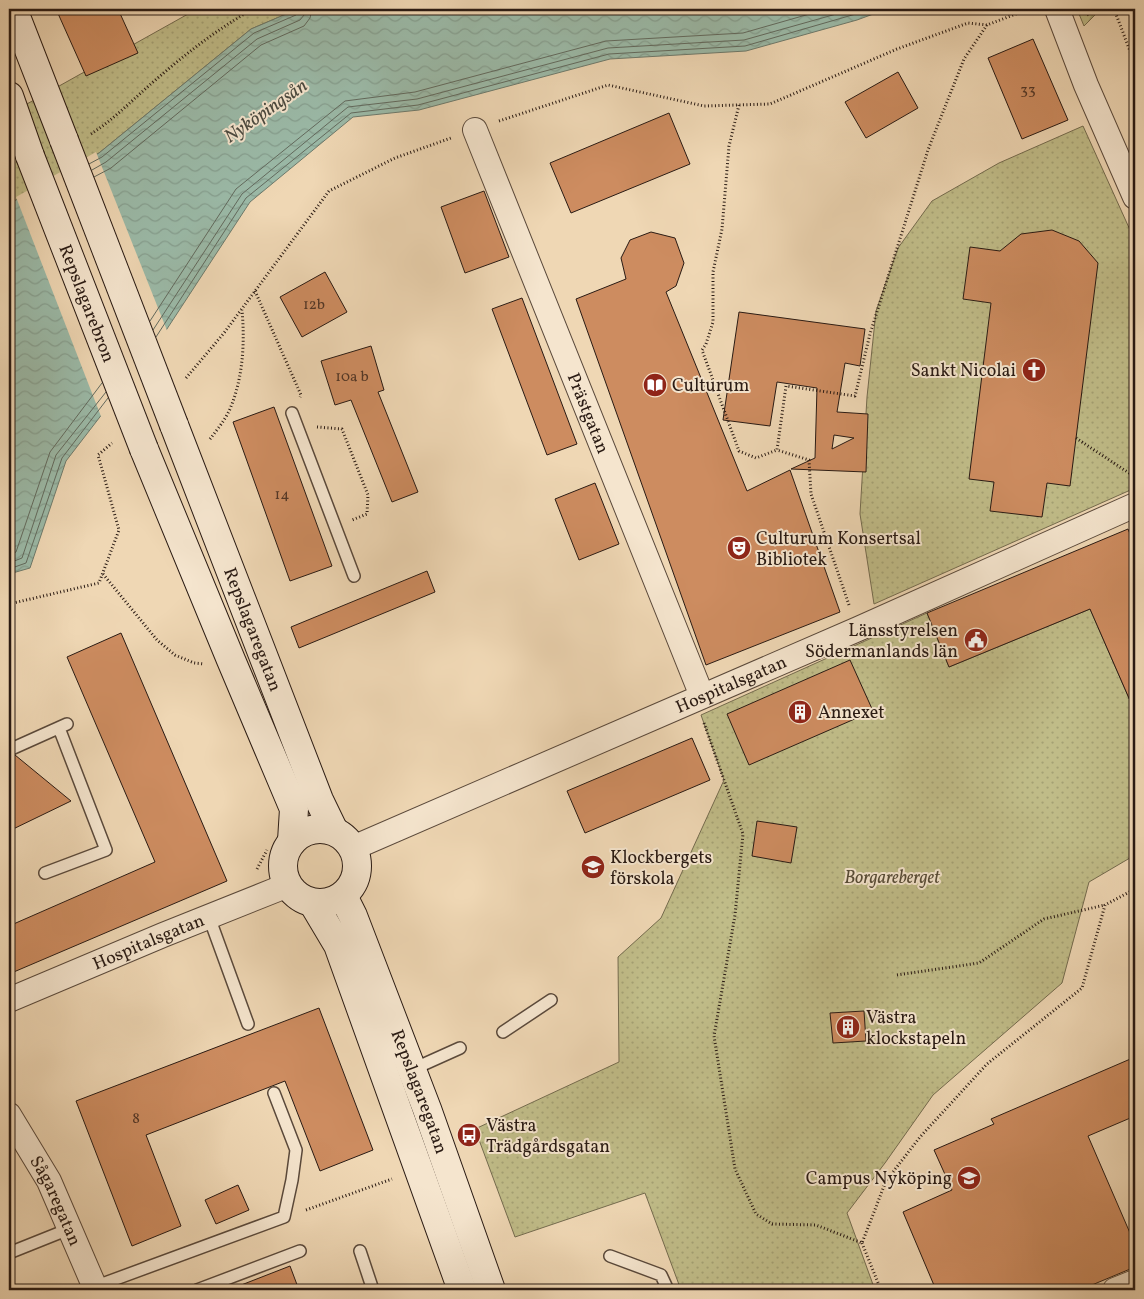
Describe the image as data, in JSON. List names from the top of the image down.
{
  "streets": {
    "main road": ["Repslagarebron", "Repslagaregatan"],
    "street": ["Prästgatan", "Hospitalsgatan", "Sågaregatan"]
  },
  "crossings": [
    ["Repslagarebron", "Repslagaregatan"],
    ["Prästgatan", "Hospitalsgatan"],
    ["Repslagaregatan", "Hospitalsgatan"]
  ],
  "water": ["Nyköpingsån"],
  "parks": ["Borgareberget"],
  "places": {
    "church": ["Sankt Nicolai"],
    "library": ["Culturum"],
    "theatre": ["Culturum Konsertsal Bibliotek"],
    "public building": ["Länsstyrelsen Södermanlands län"],
    "building": ["Annexet", "Västra klockstapeln"],
    "school or university": ["Klockbergets förskola", "Campus Nyköping"],
    "bus stop": ["Västra Trädgårdsgatan"]
  },
  "house_numbers": [
    "33",
    "12b",
    "10a b",
    "14",
    "8"
  ]
}
